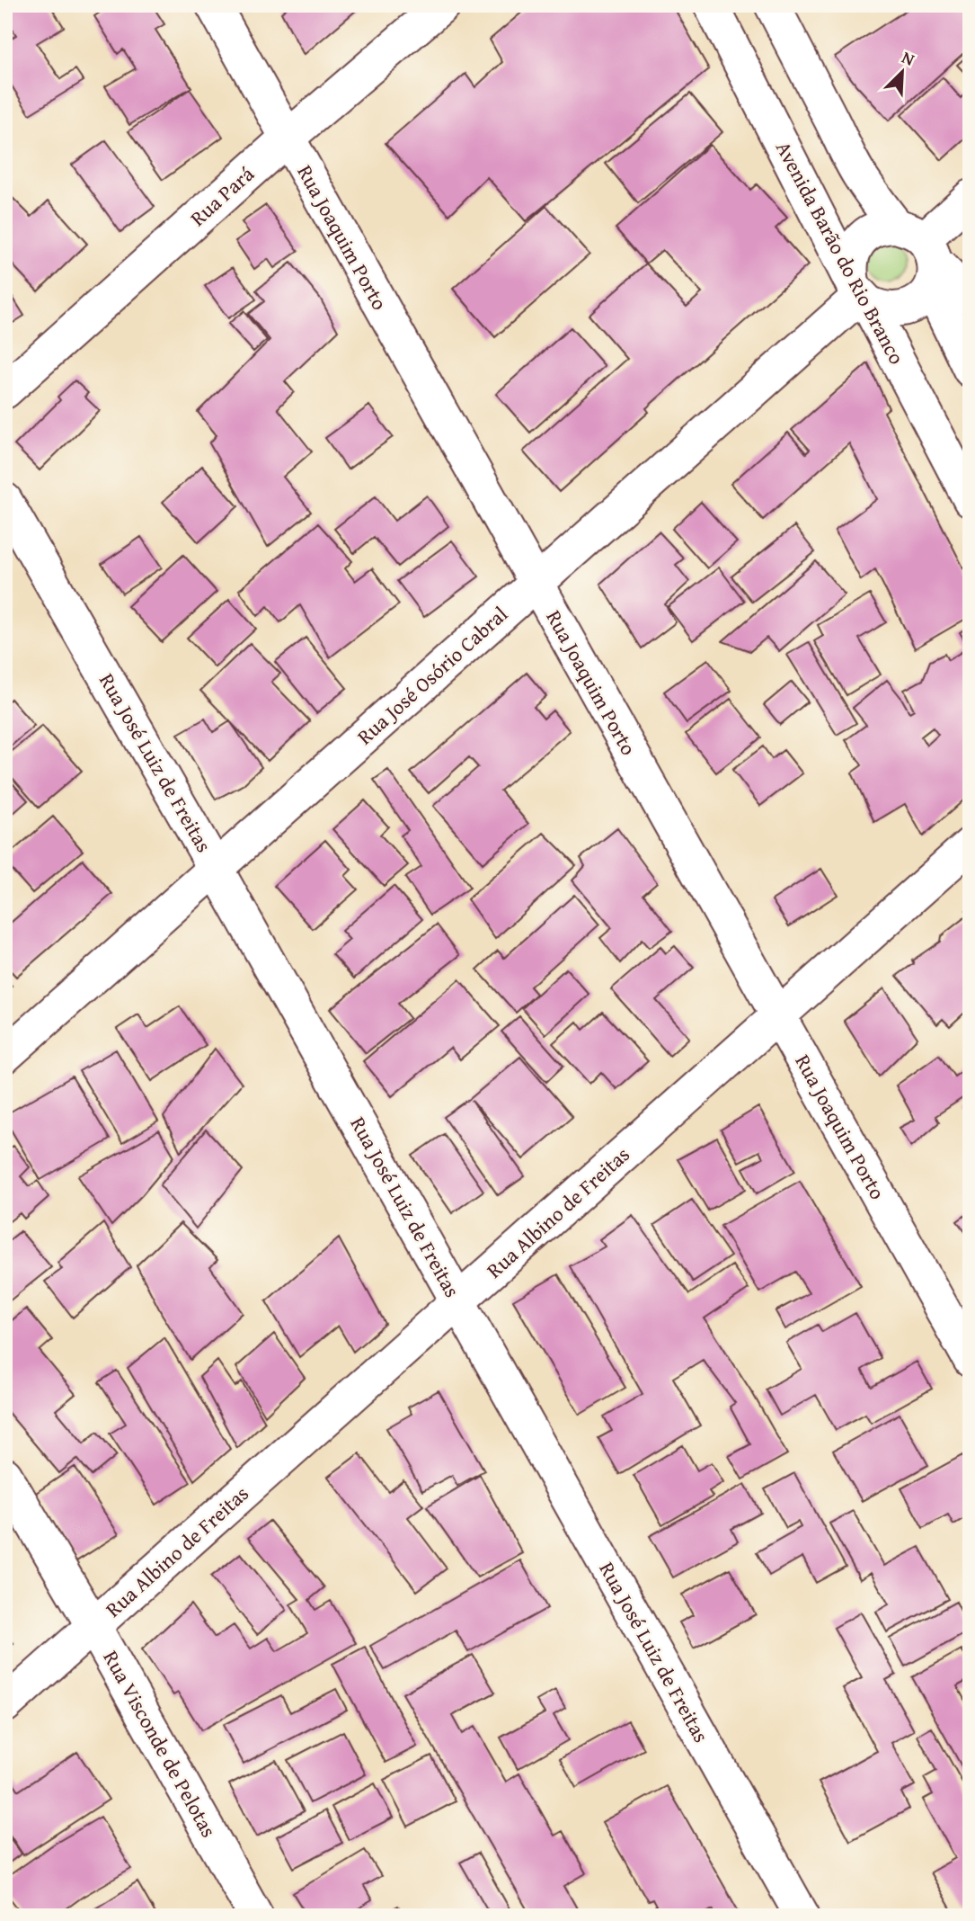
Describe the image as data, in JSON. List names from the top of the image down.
{
  "streets": {
    "street": [
      "Rua Pará",
      "Rua Joaquim Porto",
      "Avenida Barão do Rio Branco",
      "Rua José Osório Cabral",
      "Rua José Luiz de Freitas",
      "Rua Albino de Freitas",
      "Rua Visconde de Pelotas"
    ]
  },
  "crossings": [
    ["Rua Pará", "Rua Joaquim Porto"],
    ["Rua Joaquim Porto", "Rua José Osório Cabral"],
    ["Rua Joaquim Porto", "Rua Albino de Freitas"],
    ["Avenida Barão do Rio Branco", "Rua José Osório Cabral"],
    ["Rua José Osório Cabral", "Rua José Luiz de Freitas"],
    ["Rua José Luiz de Freitas", "Rua Albino de Freitas"],
    ["Rua Albino de Freitas", "Rua Visconde de Pelotas"]
  ],
  "north": "top right"
}
